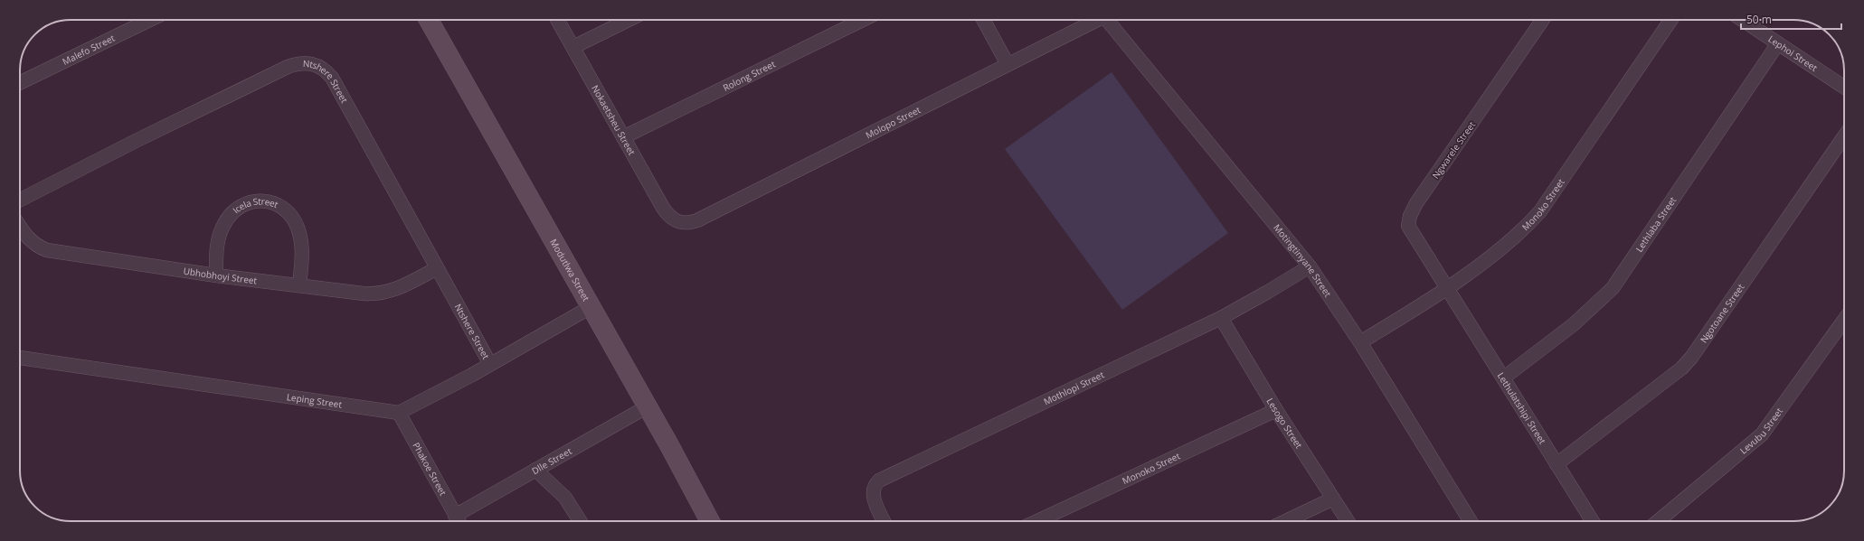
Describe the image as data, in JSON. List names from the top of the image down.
{
  "streets": {
    "street": [
      "Malefo Street",
      "Lephoi Street",
      "Rolong Street",
      "Ntshere Street",
      "Nokaetsheu Street",
      "Molopo Street",
      "Ngwarele Street",
      "Monoko Street",
      "Icela Street",
      "Lethlaba Street",
      "Motingtinyane Street",
      "Modutlwa Street",
      "Ubhobhoyi Street",
      "Ngotoane Street",
      "Mothlopi Street",
      "Leping Street",
      "Lethulatshipi Street",
      "Lesogo Street",
      "Levubu Street",
      "Dlle Street",
      "Phakoe Street"
    ]
  },
  "crossings": [
    ["Lephoi Street", "Lethlaba Street"],
    ["Rolong Street", "Nokaetsheu Street"],
    ["Ntshere Street", "Ubhobhoyi Street"],
    ["Nokaetsheu Street", "Molopo Street"],
    ["Ngwarele Street", "Monoko Street"],
    ["Ngwarele Street", "Lethulatshipi Street"],
    ["Monoko Street", "Motingtinyane Street"],
    ["Monoko Street", "Lethulatshipi Street"],
    ["Monoko Street", "Lesogo Street"],
    ["Icela Street", "Ubhobhoyi Street"],
    ["Lethlaba Street", "Lethulatshipi Street"],
    ["Motingtinyane Street", "Mothlopi Street"],
    ["Modutlwa Street", "Dlle Street"],
    ["Ngotoane Street", "Lethulatshipi Street"],
    ["Mothlopi Street", "Lesogo Street"],
    ["Leping Street", "Phakoe Street"],
    ["Dlle Street", "Phakoe Street"]
  ],
  "scale_bar": "50 m"
}
